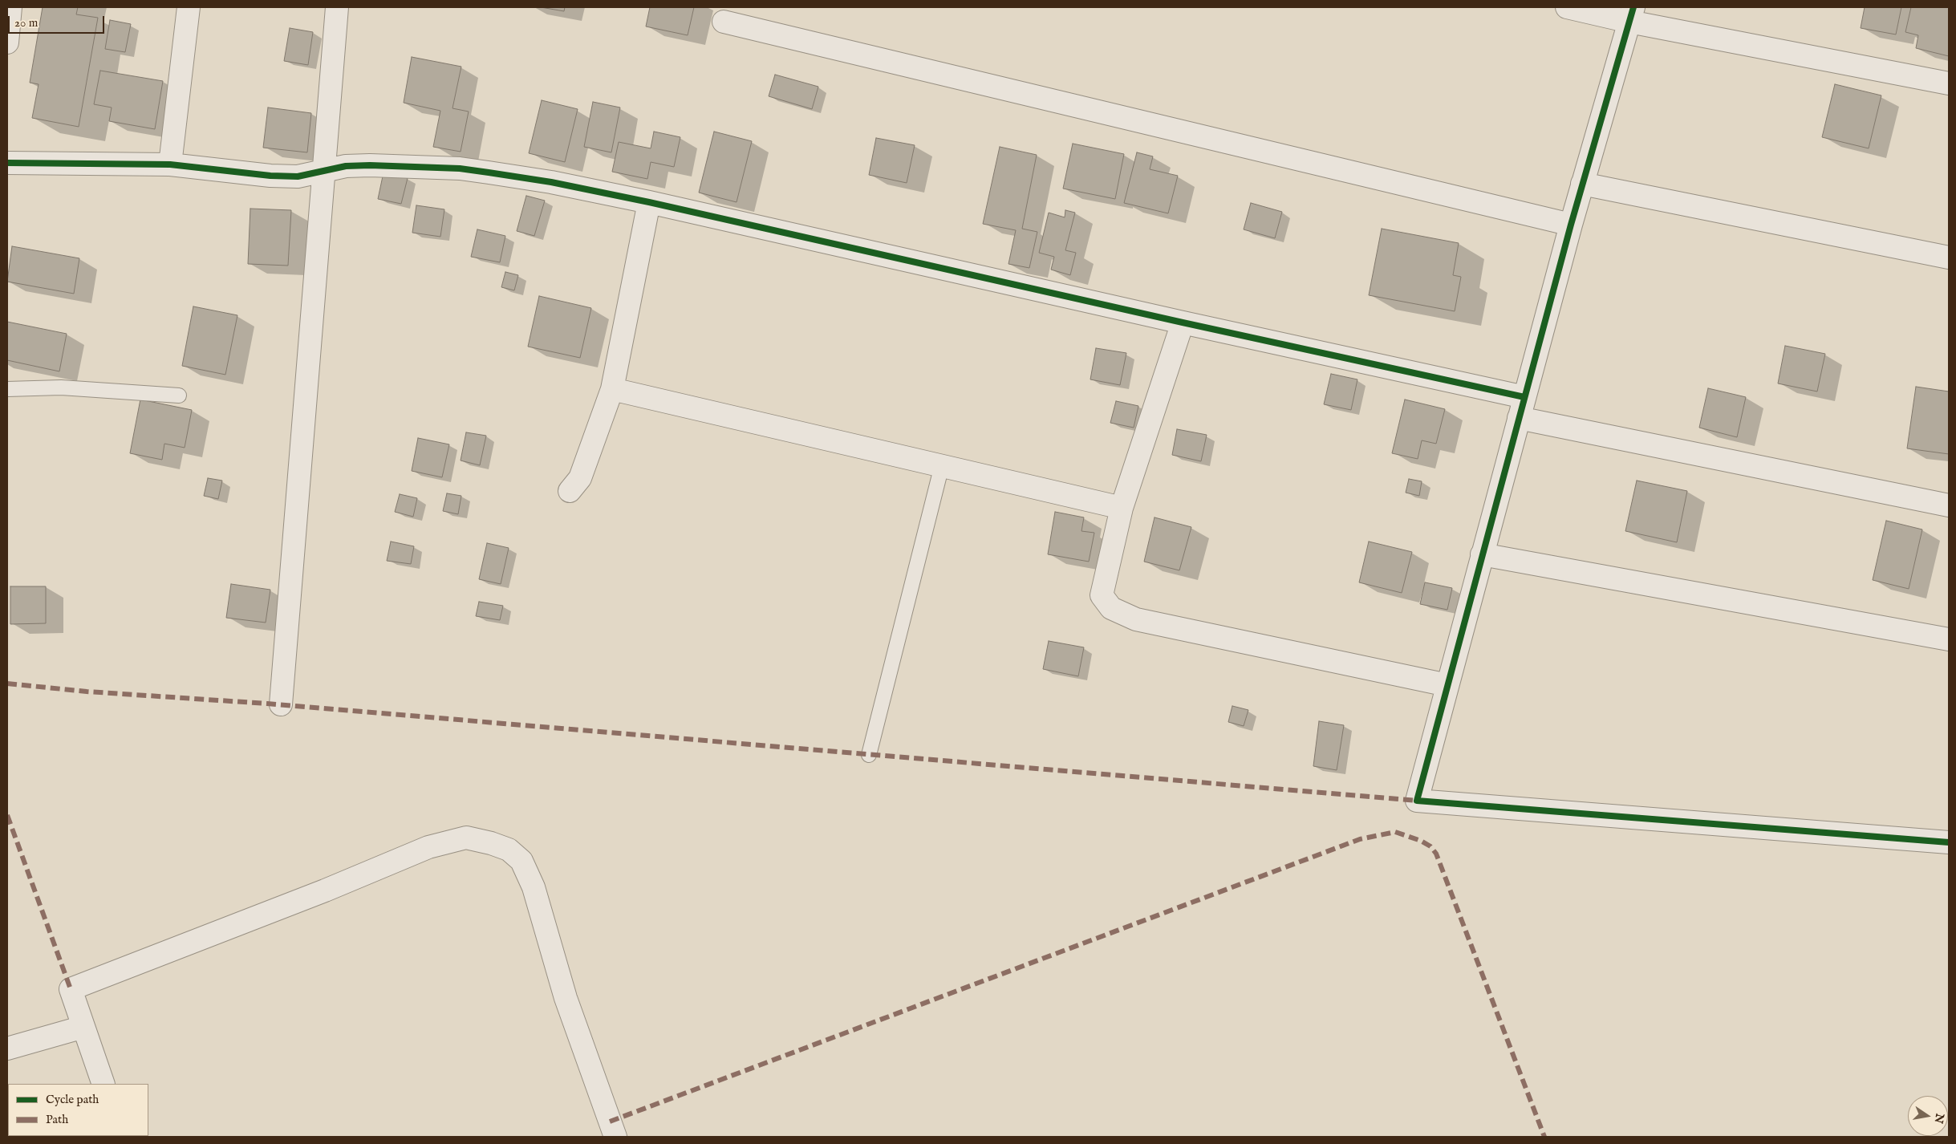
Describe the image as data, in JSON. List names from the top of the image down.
{
  "legend": ["Cycle path", "Path"],
  "scale_bar": "20 m",
  "north": "right"
}
